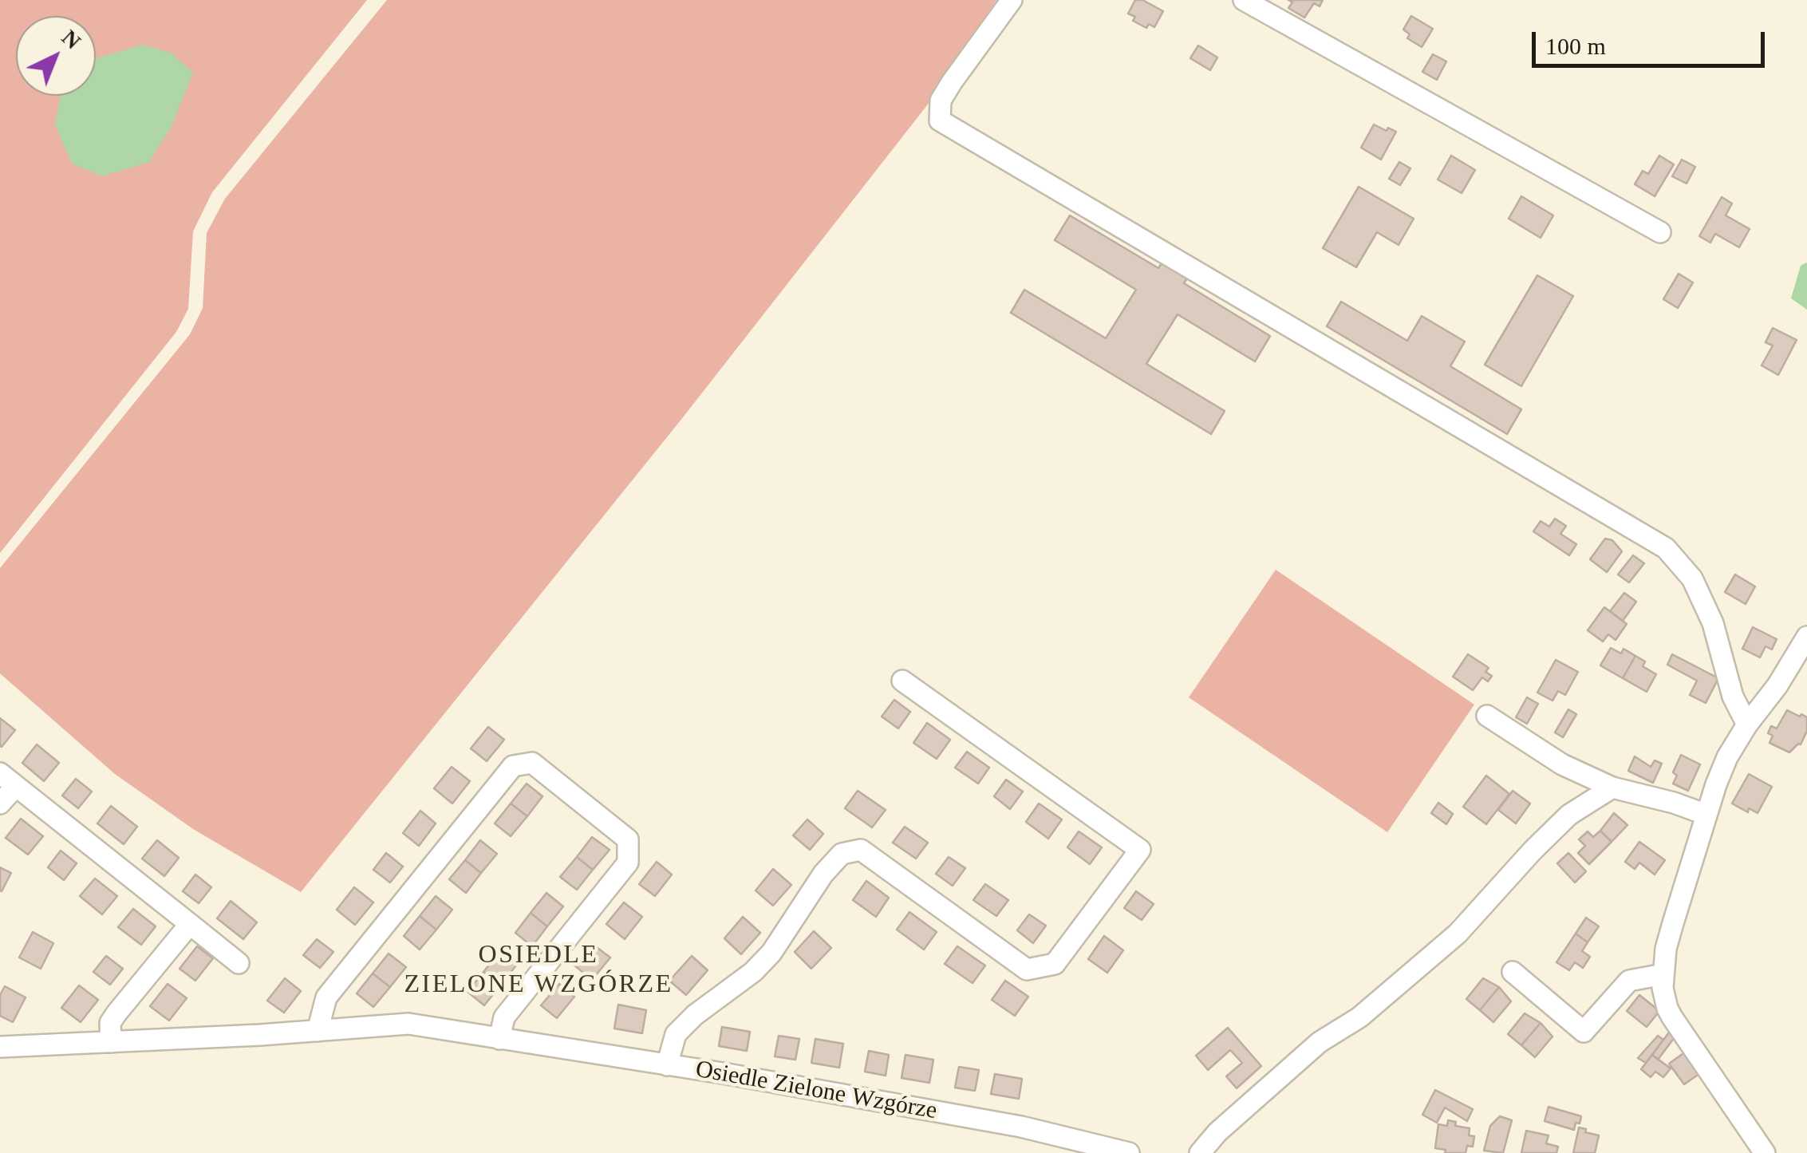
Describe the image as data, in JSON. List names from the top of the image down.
{
  "streets": {
    "street": ["Osiedle Zielone Wzgórze"]
  },
  "districts": ["OSIEDLE ZIELONE WZGÓRZE"],
  "scale_bar": "100 m",
  "north": "top right"
}
